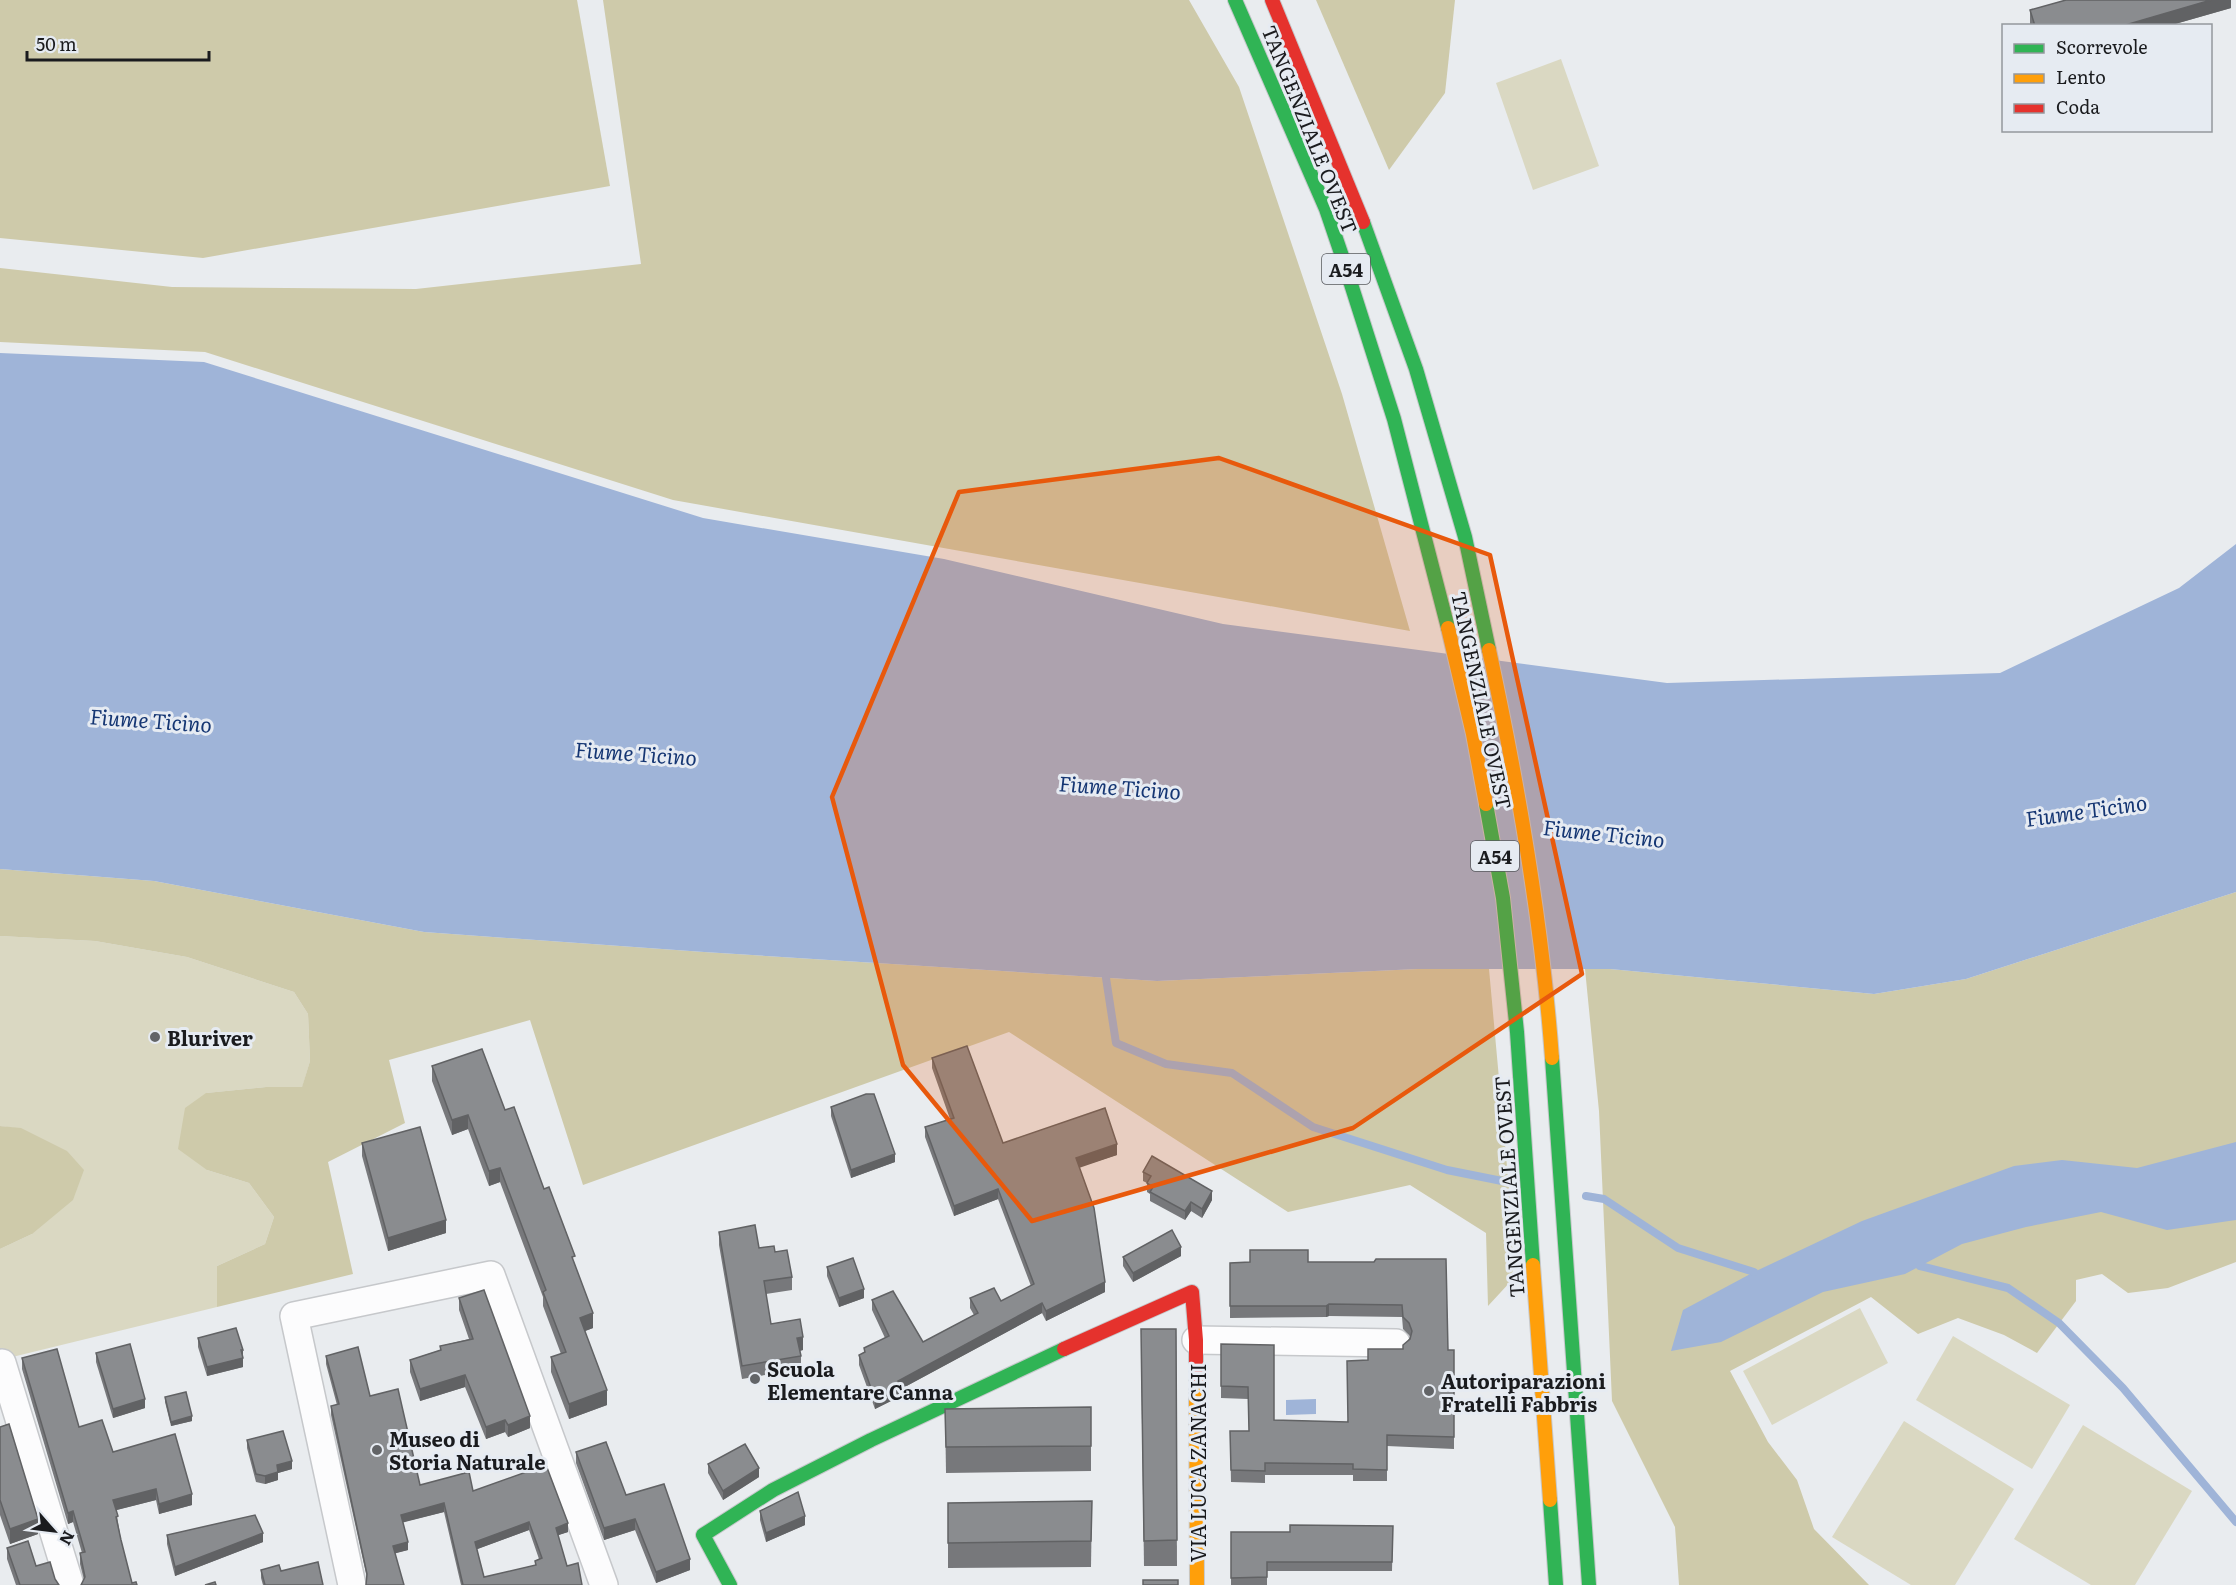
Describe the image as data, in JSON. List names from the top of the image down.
{
  "streets": {
    "main road": ["TANGENZIALE OVEST", "A54", "VIA LUCA ZANACHI"]
  },
  "water": ["Fiume Ticino"],
  "places": [
    "Bluriver",
    "Scuola Elementare Canna",
    "Autoriparazioni Fratelli Fabbris",
    "Museo di Storia Naturale"
  ],
  "legend": ["Scorrevole", "Lento", "Coda"],
  "scale_bar": "50 m",
  "north": "bottom right"
}
